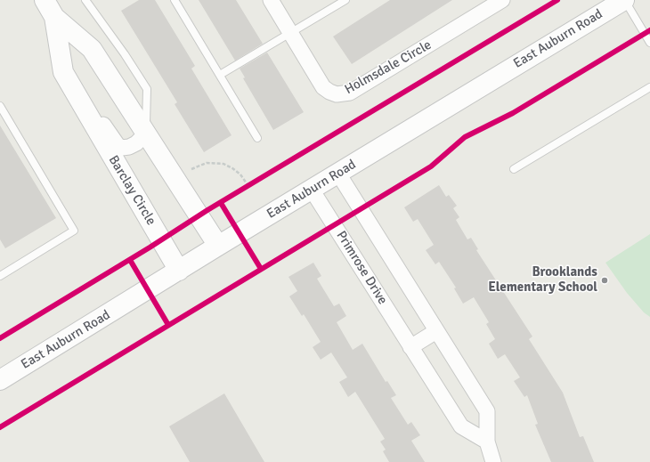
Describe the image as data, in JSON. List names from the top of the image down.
{
  "streets": {
    "main road": ["East Auburn Road", "Barclay Circle"],
    "street": ["Holmsdale Circle", "Primrose Drive"]
  },
  "crossings": [
    ["East Auburn Road", "Barclay Circle"],
    ["East Auburn Road", "Primrose Drive"]
  ],
  "places": ["Brooklands Elementary School"]
}
